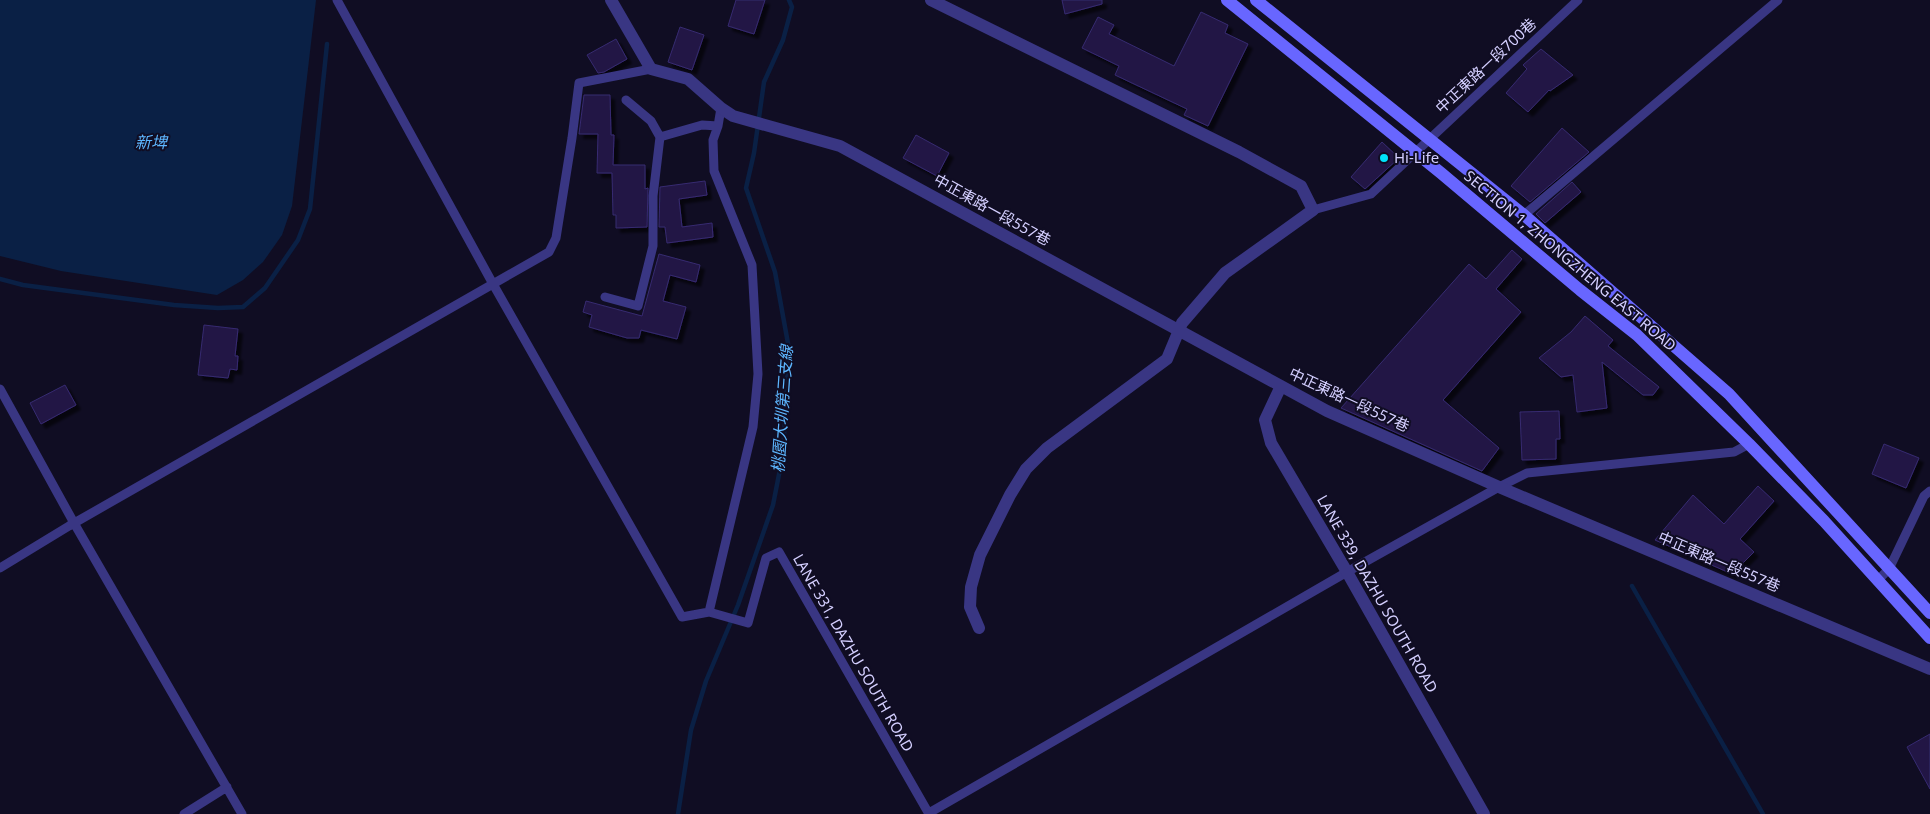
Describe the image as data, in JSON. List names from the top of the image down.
{
  "streets": {
    "main road": ["SECTION 1, ZHONGZHENG EAST ROAD"],
    "street": ["中正東路一段557巷", "LANE 339, DAZHU SOUTH ROAD"],
    "lane": ["中正東路一段700巷", "LANE 331, DAZHU SOUTH ROAD"]
  },
  "crossings": [
    ["中正東路一段700巷", "SECTION 1, ZHONGZHENG EAST ROAD"],
    ["中正東路一段557巷", "LANE 339, DAZHU SOUTH ROAD"]
  ],
  "water": ["新埤", "桃園大圳第三支線"],
  "places": ["Hi-Life"]
}
